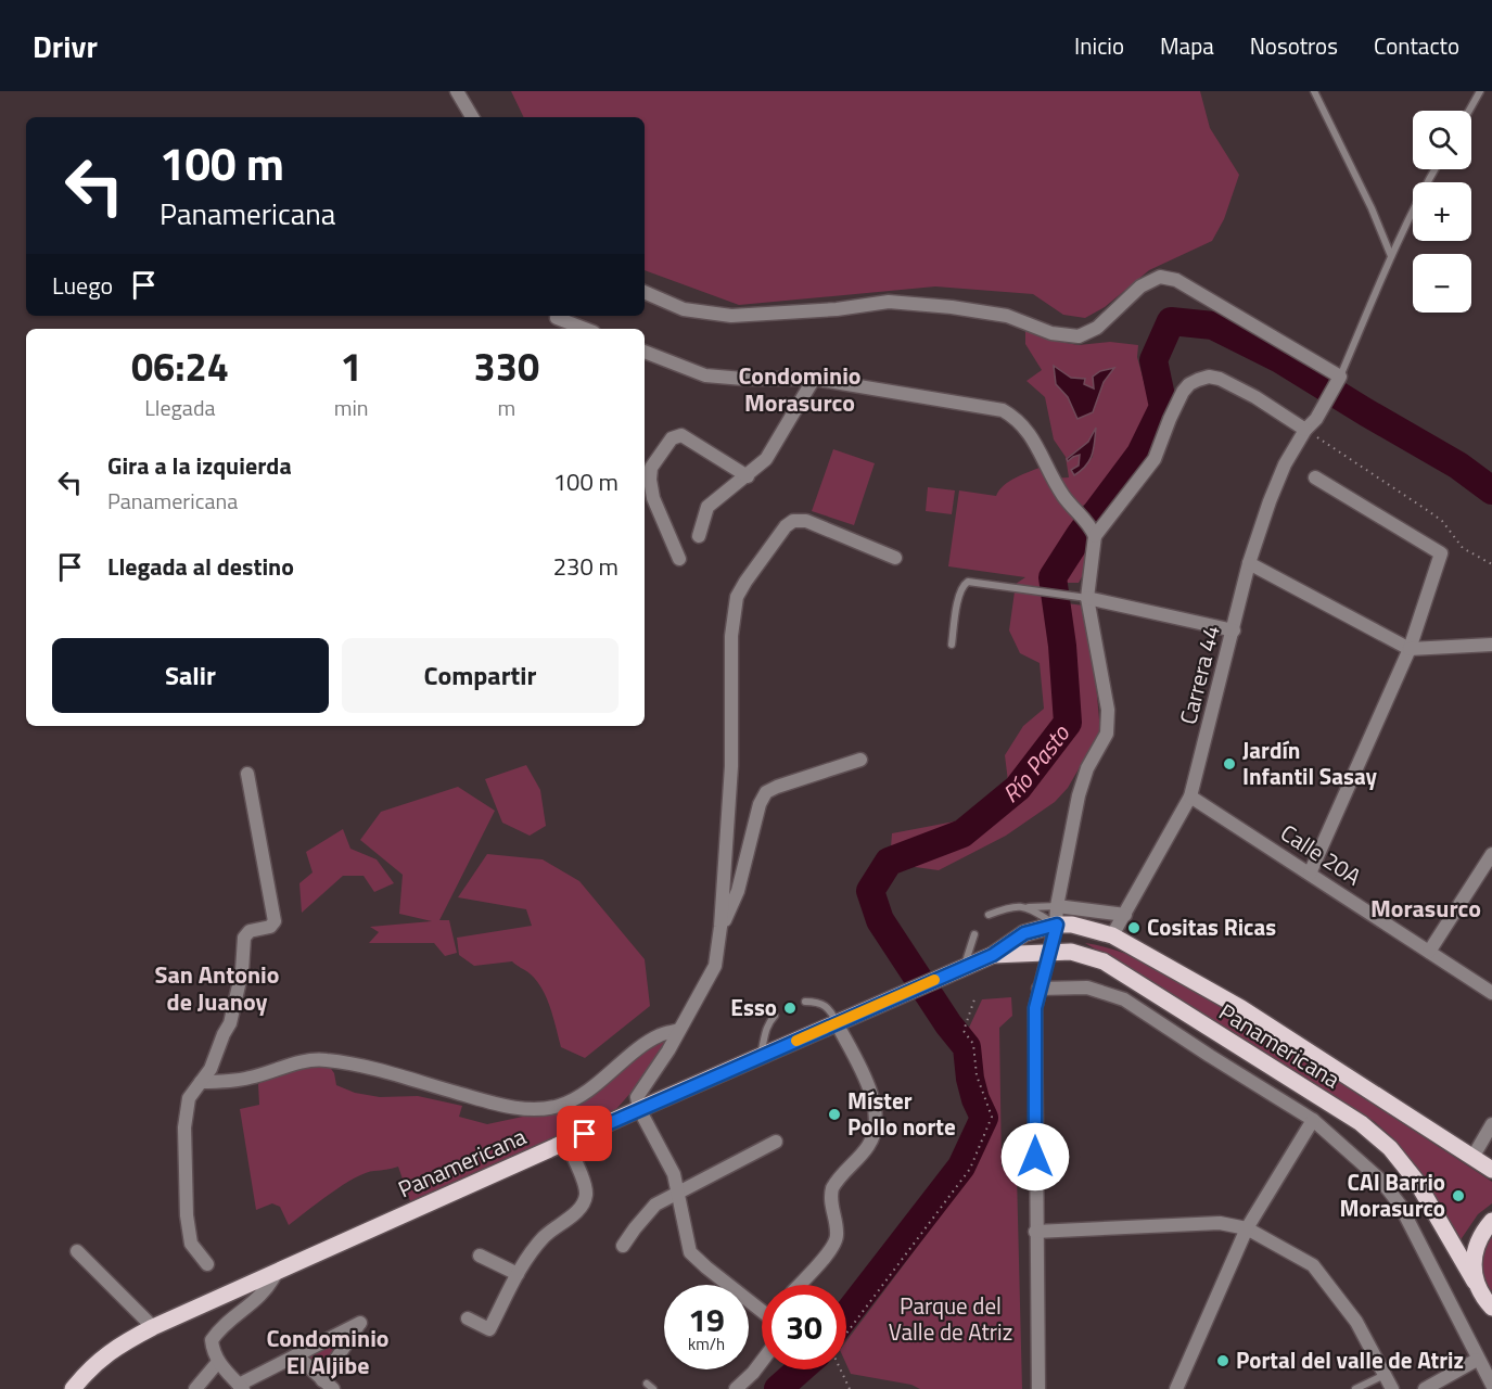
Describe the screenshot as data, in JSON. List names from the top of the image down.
{
  "streets": {
    "main road": ["Panamericana"],
    "street": ["Carrera 44", "Calle 20A"]
  },
  "crossings": [
    ["Carrera 44", "Calle 20A"],
    ["Carrera 44", "Panamericana"]
  ],
  "districts": [
    "Condominio Morasurco",
    "Morasurco",
    "San Antonio de Juanoy",
    "Condominio El Aljibe"
  ],
  "water": ["Río Pasto"],
  "parks": ["Parque del Valle de Atriz"],
  "places": [
    "Jardín Infantil Sasay",
    "Cositas Ricas",
    "Esso",
    "Míster Pollo norte",
    "CAI Barrio Morasurco",
    "Portal del valle de Atriz"
  ],
  "page": {
    "header": "Drivr",
    "nav": [
      "Inicio",
      "Mapa",
      "Nosotros",
      "Contacto"
    ],
    "map_buttons": ["+", "−"],
    "turn": ["100 m", "Panamericana"],
    "then": "Luego",
    "eta": [
      "06:24",
      "Llegada",
      "1",
      "min",
      "330",
      "m"
    ],
    "list": [
      {
        "name": "Gira a la izquierda",
        "note": "Panamericana",
        "value": "100 m"
      },
      {
        "name": "Llegada al destino",
        "value": "230 m"
      }
    ],
    "buttons": ["Salir", "Compartir"],
    "speed": "19 km/h",
    "limit": "30"
  }
}
